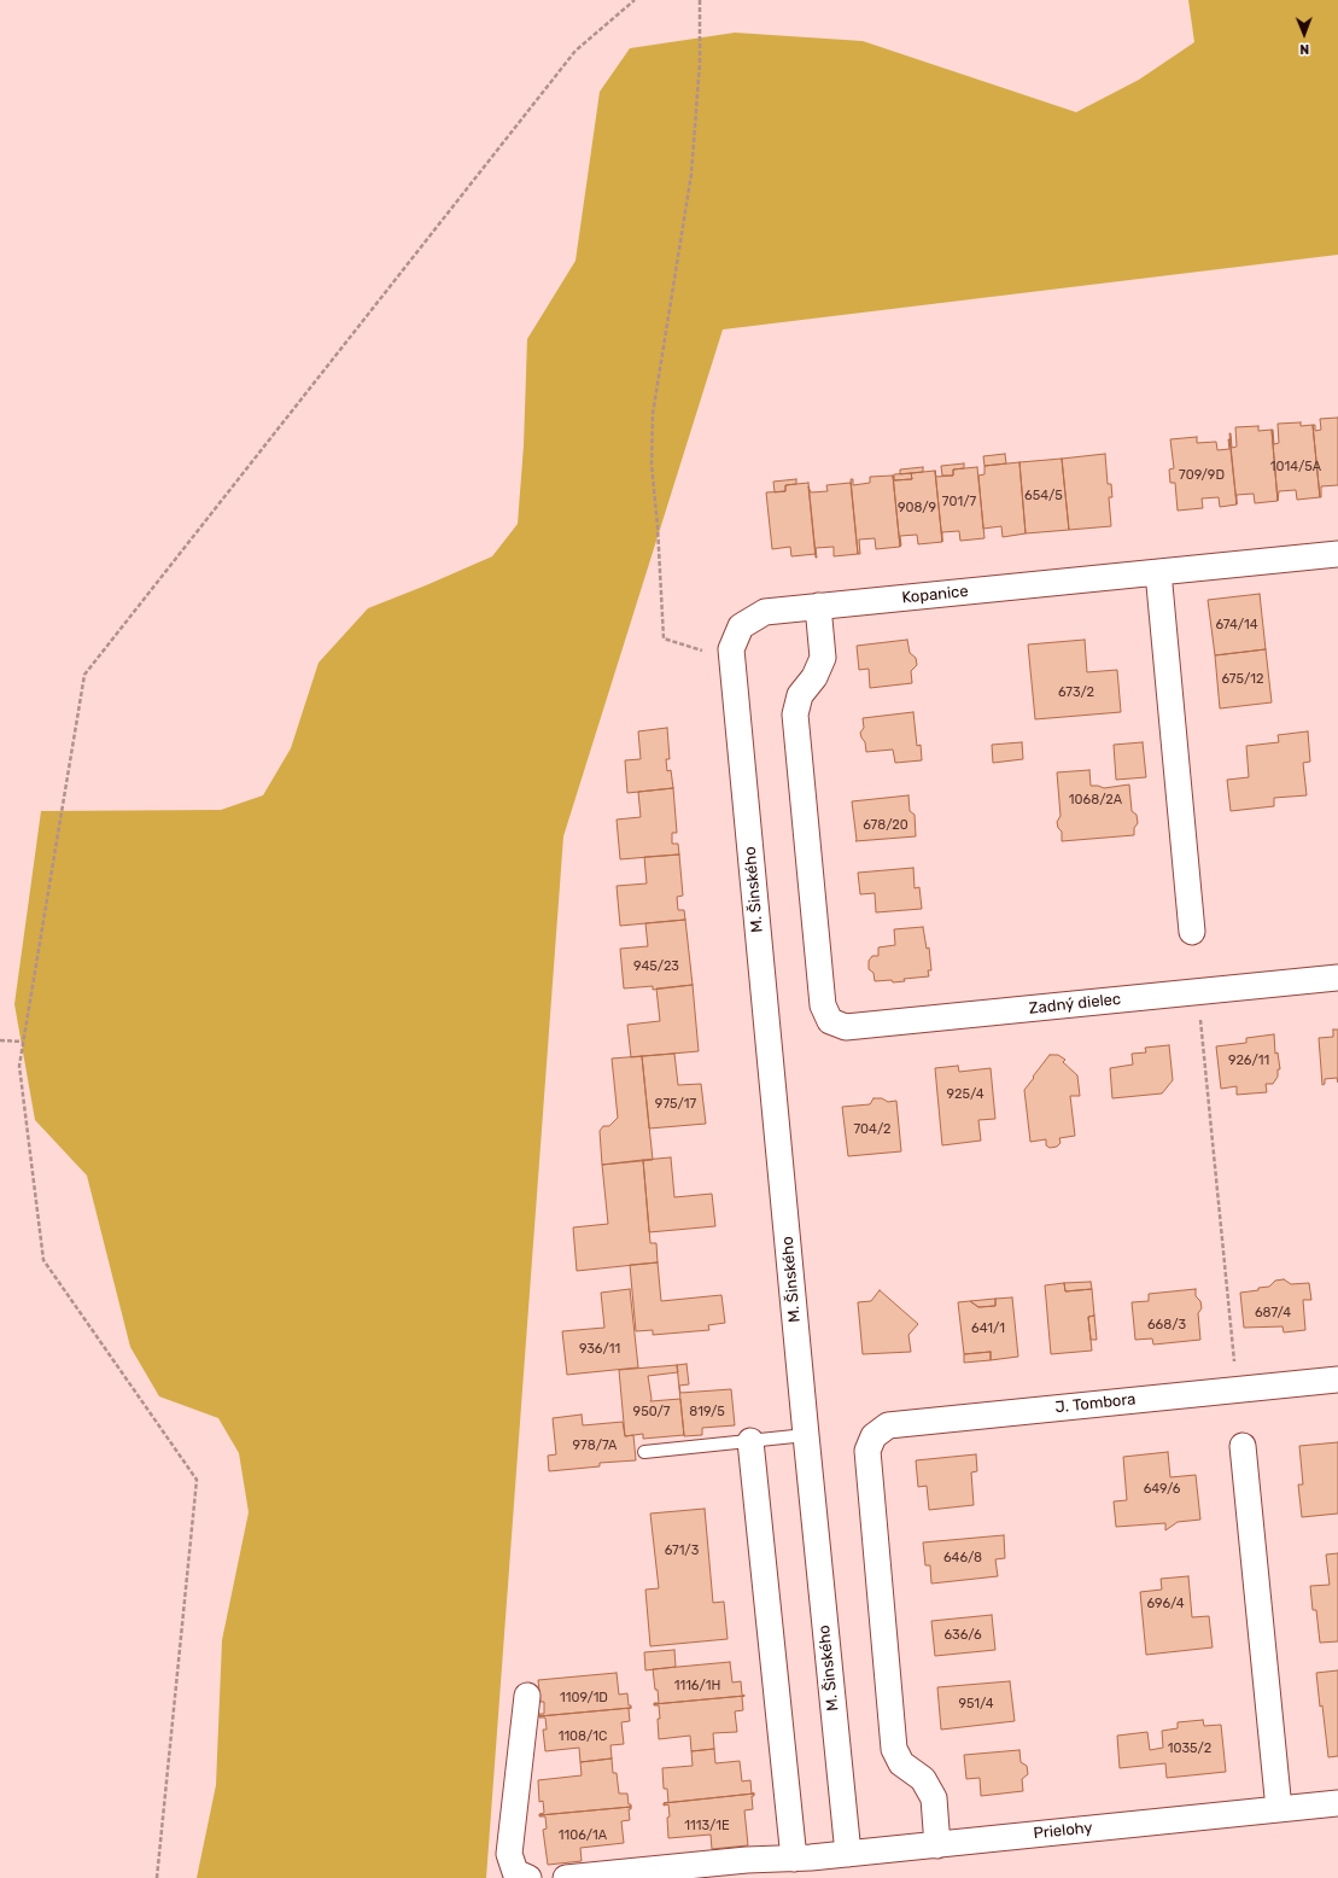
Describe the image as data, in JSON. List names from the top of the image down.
{
  "streets": {
    "street": [
      "Kopanice",
      "M. Šinského",
      "Zadný dielec",
      "J. Tombora",
      "Prielohy"
    ]
  },
  "crossings": [
    ["Kopanice", "M. Šinského"],
    ["Kopanice", "Zadný dielec"],
    ["M. Šinského", "Prielohy"],
    ["J. Tombora", "Prielohy"]
  ],
  "house_numbers": [
    "1014/5A",
    "709/9D",
    "654/5",
    "701/7",
    "908/9",
    "674/14",
    "675/12",
    "673/2",
    "1068/2A",
    "678/20",
    "945/23",
    "926/11",
    "925/4",
    "975/17",
    "704/2",
    "687/4",
    "668/3",
    "641/1",
    "936/11",
    "950/7",
    "819/5",
    "978/7A",
    "649/6",
    "671/3",
    "646/8",
    "696/4",
    "636/6",
    "1116/1H",
    "1109/1D",
    "951/4",
    "1108/1C",
    "1035/2",
    "1113/1E",
    "1106/1A"
  ],
  "north": "bottom"
}
